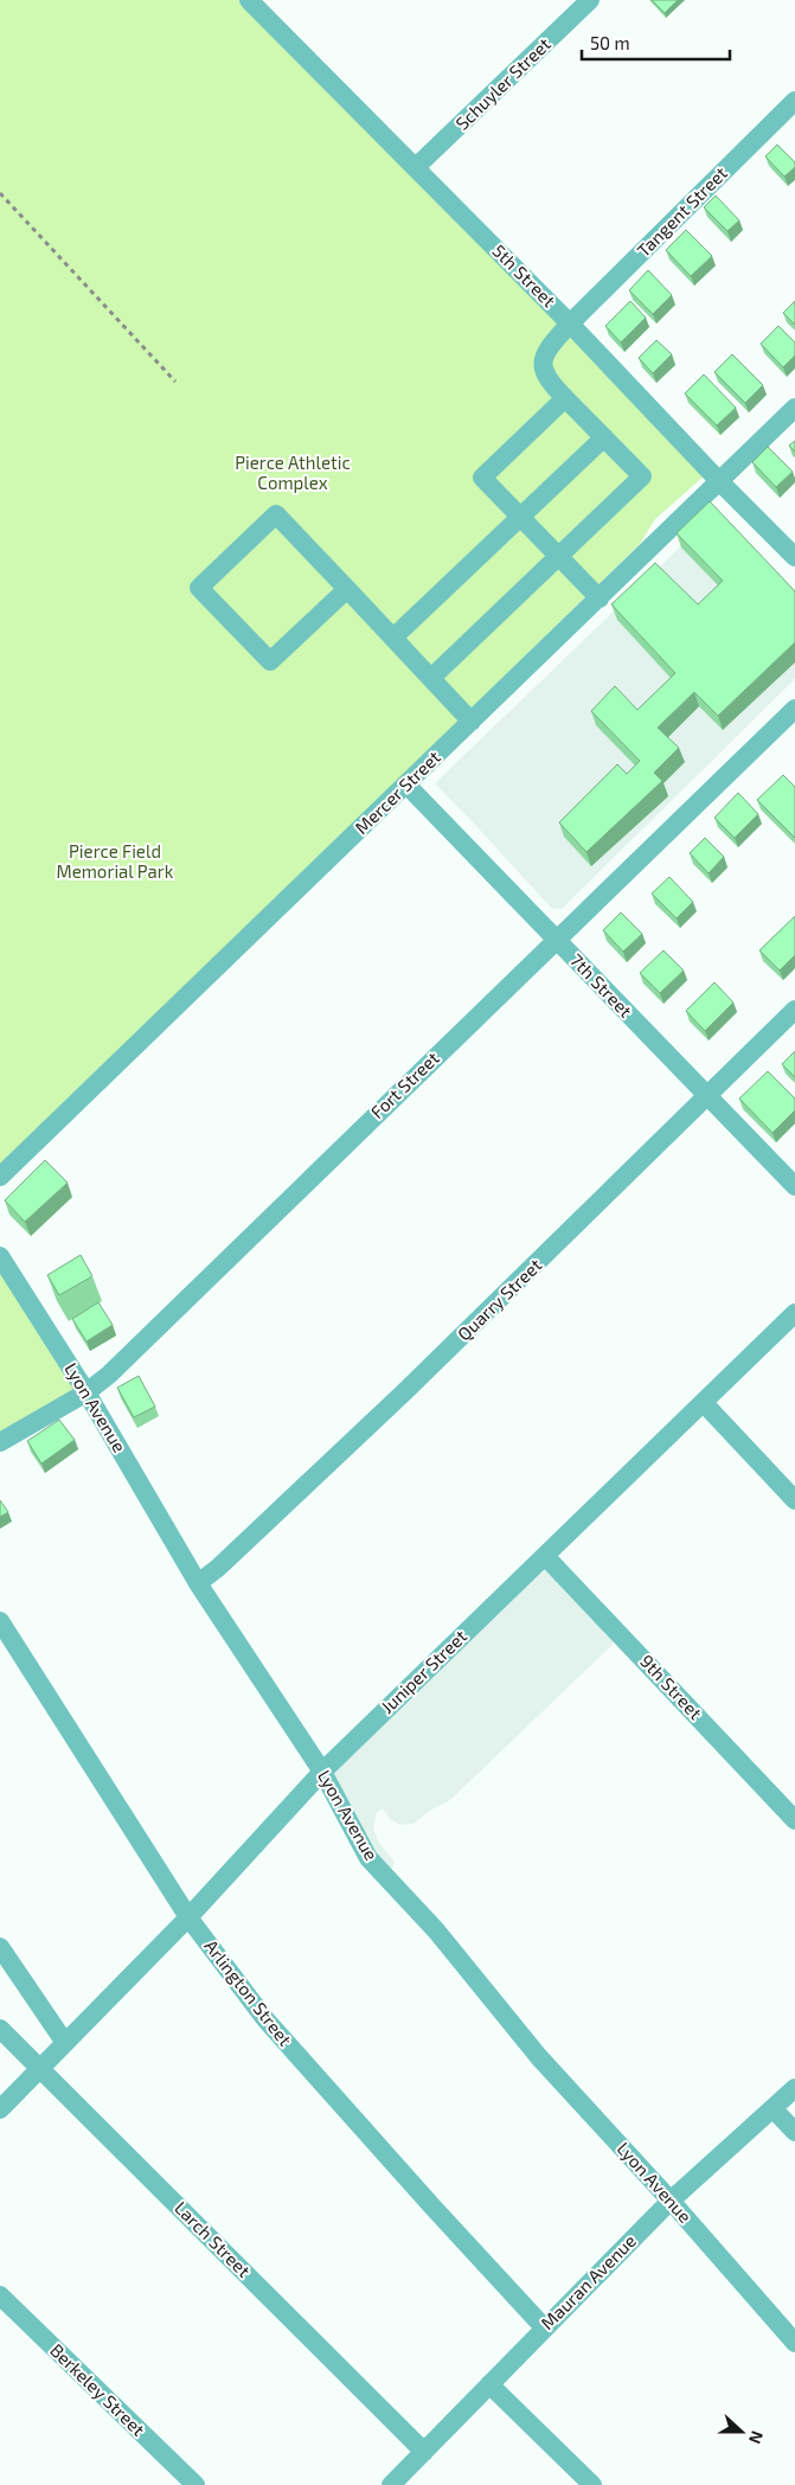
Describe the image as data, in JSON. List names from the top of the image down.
{
  "streets": {
    "street": [
      "Schuyler Street",
      "Tangent Street",
      "5th Street",
      "Mercer Street",
      "7th Street",
      "Fort Street",
      "Quarry Street",
      "Lyon Avenue",
      "Juniper Street",
      "9th Street",
      "Arlington Street",
      "Larch Street",
      "Mauran Avenue",
      "Berkeley Street"
    ]
  },
  "crossings": [
    ["Schuyler Street", "5th Street"],
    ["Tangent Street", "5th Street"],
    ["5th Street", "Mercer Street"],
    ["Mercer Street", "7th Street"],
    ["7th Street", "Fort Street"],
    ["7th Street", "Quarry Street"],
    ["Fort Street", "Lyon Avenue"],
    ["Quarry Street", "Lyon Avenue"],
    ["Lyon Avenue", "Juniper Street"],
    ["Lyon Avenue", "Mauran Avenue"],
    ["Juniper Street", "9th Street"],
    ["Juniper Street", "Arlington Street"],
    ["Juniper Street", "Larch Street"],
    ["Arlington Street", "Mauran Avenue"],
    ["Larch Street", "Mauran Avenue"]
  ],
  "parks": ["Pierce Athletic Complex", "Pierce Field Memorial Park"],
  "scale_bar": "50 m",
  "north": "right"
}
